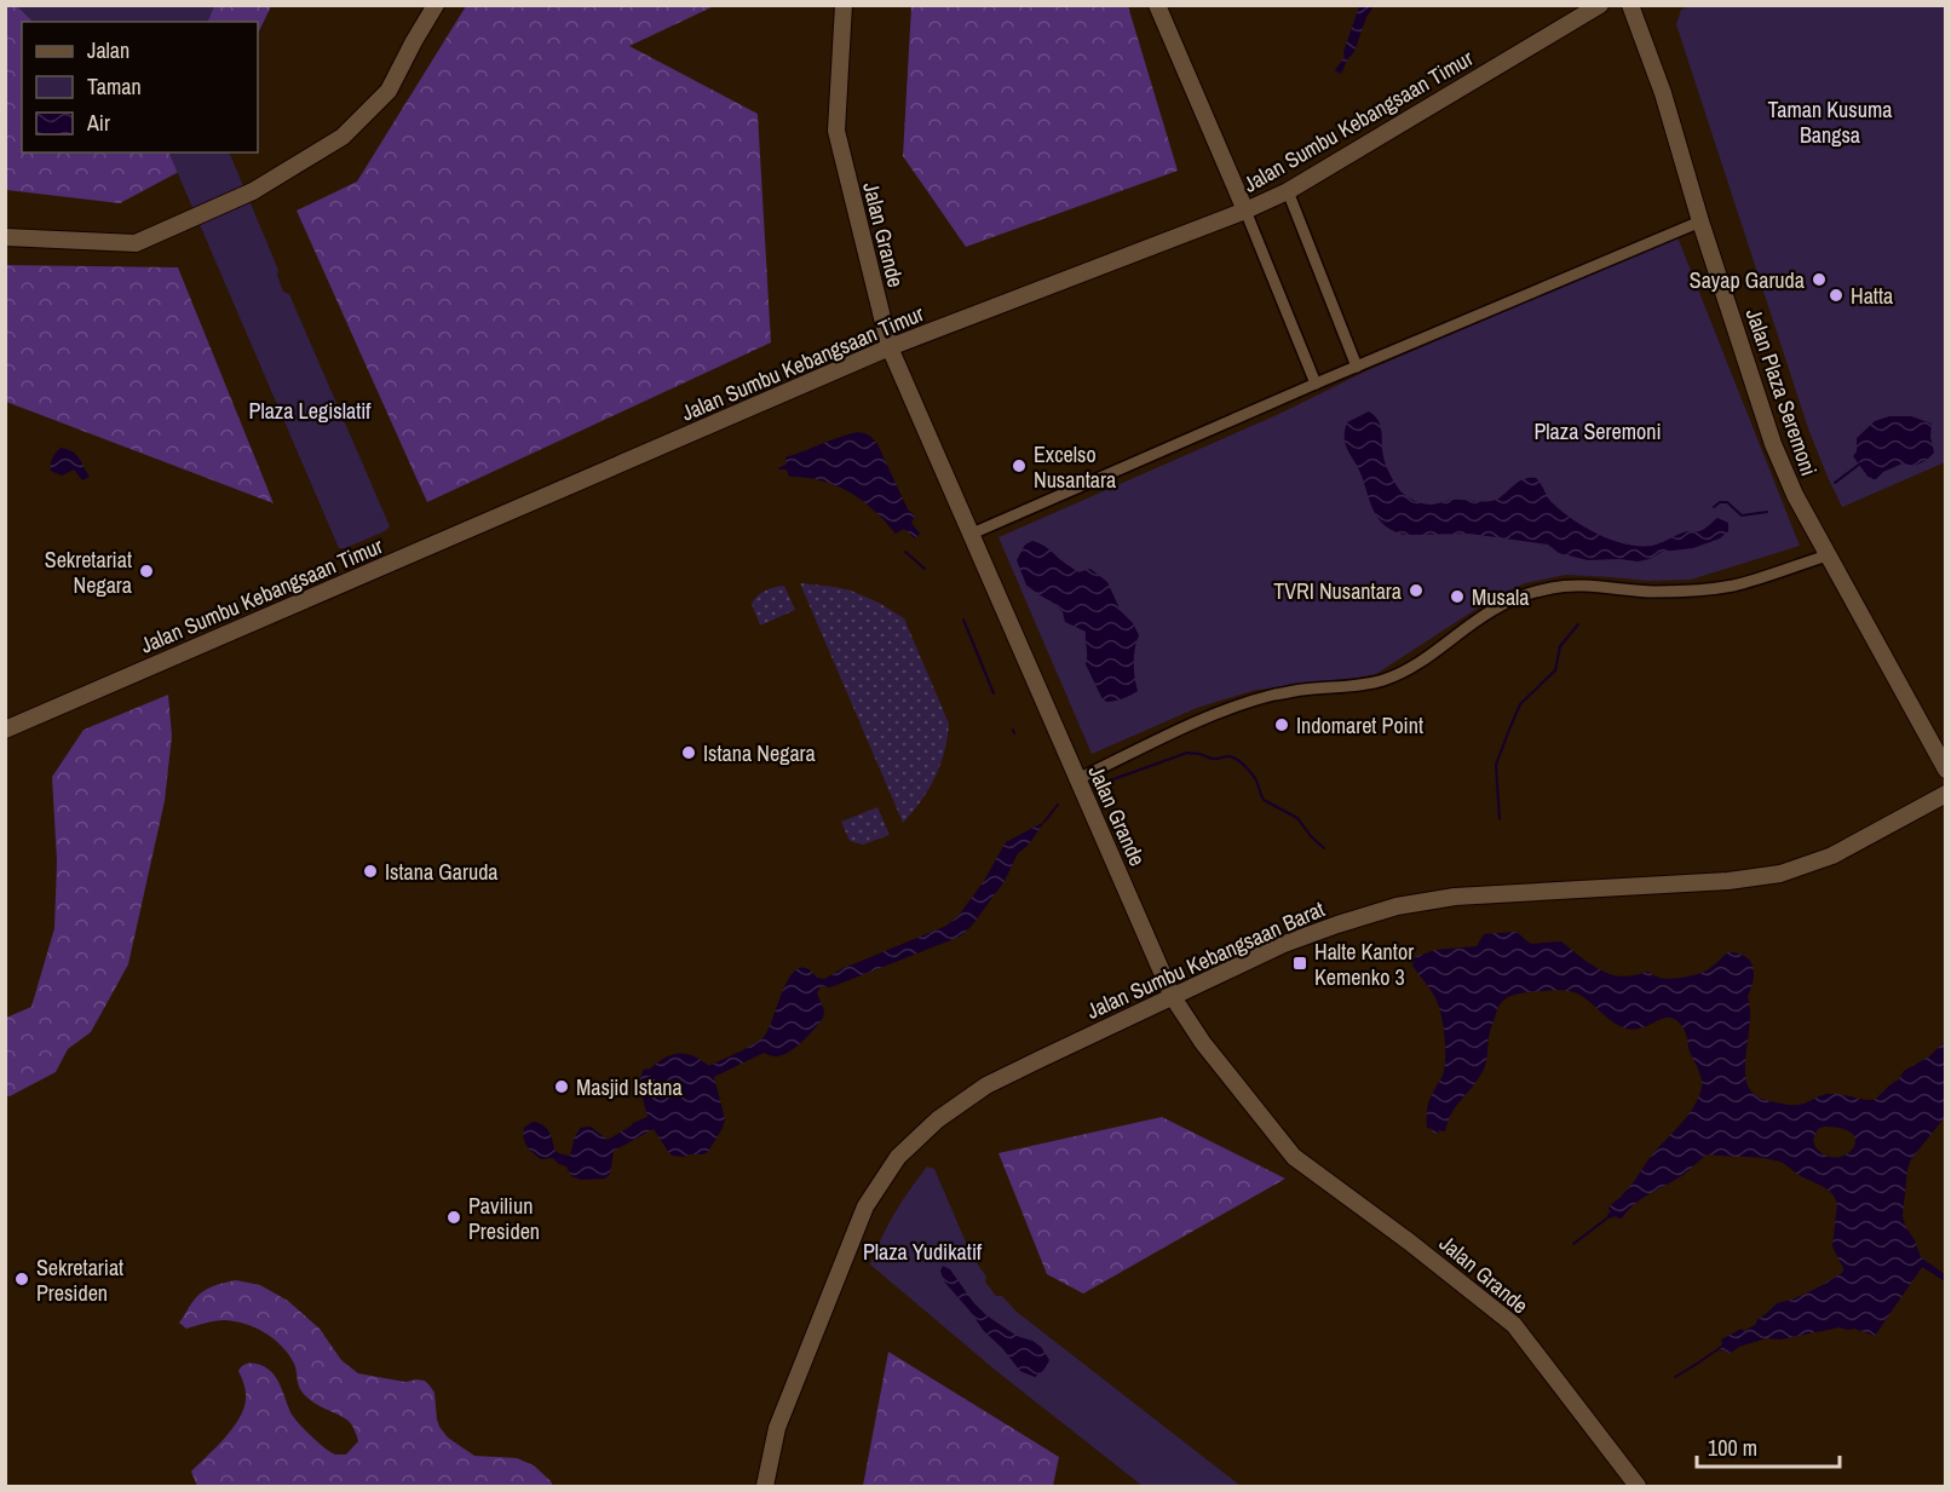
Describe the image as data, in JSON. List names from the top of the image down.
{
  "streets": {
    "street": [
      "Jalan Sumbu Kebangsaan Timur",
      "Jalan Grande",
      "Jalan Plaza Seremoni",
      "Jalan Sumbu Kebangsaan Barat"
    ]
  },
  "crossings": [
    ["Jalan Sumbu Kebangsaan Timur", "Jalan Grande"],
    ["Jalan Grande", "Jalan Sumbu Kebangsaan Barat"]
  ],
  "parks": [
    "Taman Kusuma Bangsa",
    "Plaza Legislatif",
    "Plaza Seremoni",
    "Plaza Yudikatif"
  ],
  "places": {
    "other": [
      "Sayap Garuda",
      "Hatta",
      "Excelso Nusantara",
      "Sekretariat Negara",
      "TVRI Nusantara",
      "Musala",
      "Indomaret Point",
      "Istana Negara",
      "Istana Garuda",
      "Masjid Istana",
      "Paviliun Presiden",
      "Sekretariat Presiden"
    ],
    "transit": ["Halte Kantor Kemenko 3"]
  },
  "legend": ["Jalan", "Taman", "Air"],
  "scale_bar": "100 m"
}
